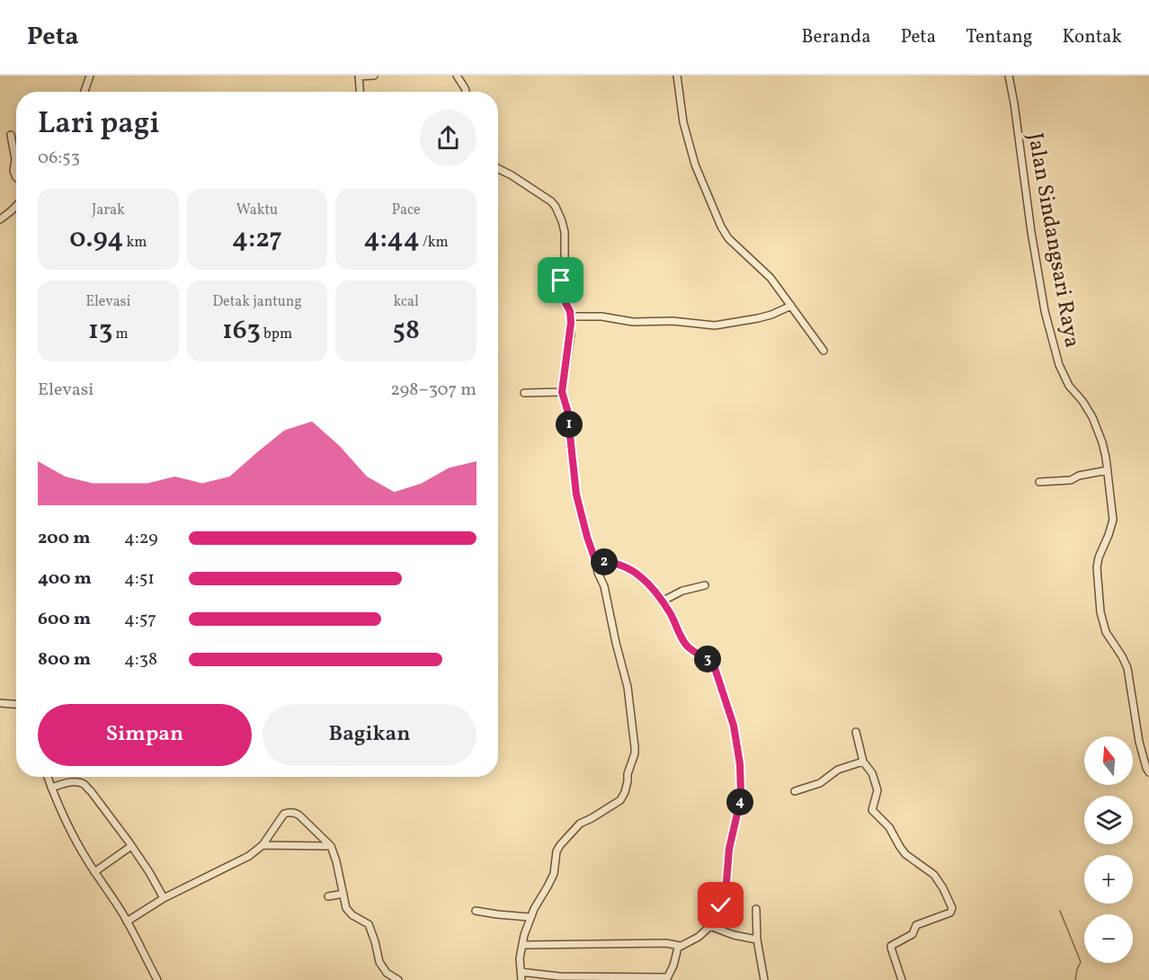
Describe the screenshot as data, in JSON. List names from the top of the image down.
{
  "streets": {
    "street": ["Jalan Sindangsari Raya"]
  },
  "north": "top",
  "page": {
    "header": "Peta",
    "nav": [
      "Beranda",
      "Peta",
      "Tentang",
      "Kontak"
    ],
    "heading": ["Lari pagi", "06:53"],
    "stats": [
      ["Jarak", "0.94 km"],
      ["Waktu", "4:27"],
      ["Pace", "4:44 /km"],
      ["Elevasi", "13 m"],
      ["Detak jantung", "163 bpm"],
      ["kcal", "58"]
    ],
    "chart": ["Elevasi", "298–307 m"],
    "pins": [
      "1",
      "2",
      "3",
      "4"
    ],
    "list": [
      {
        "name": "200 m",
        "note": "4:29"
      },
      {
        "name": "400 m",
        "note": "4:51"
      },
      {
        "name": "600 m",
        "note": "4:57"
      },
      {
        "name": "800 m",
        "note": "4:38"
      }
    ],
    "buttons": ["Simpan", "Bagikan"],
    "map_buttons": ["+", "−"]
  }
}
